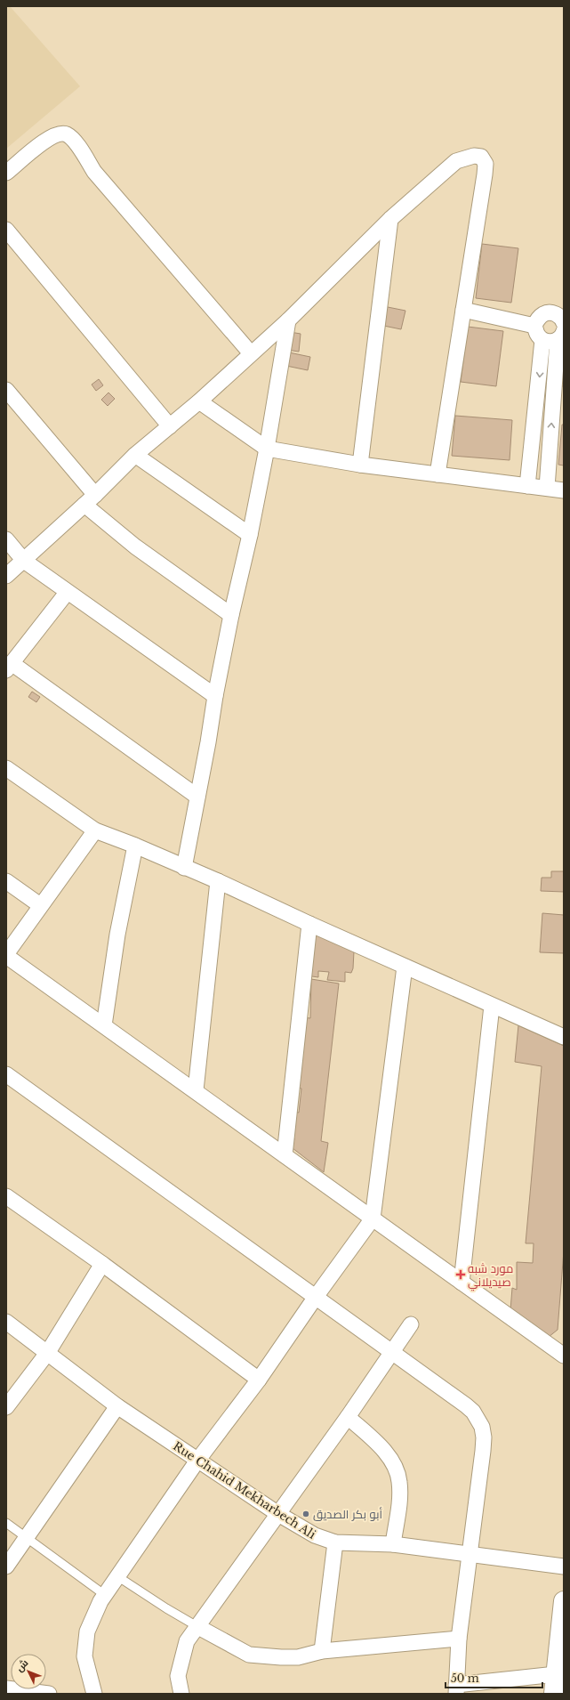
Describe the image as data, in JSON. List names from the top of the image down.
{
  "streets": {
    "street": ["Rue Chahid Mekharbech Ali"]
  },
  "places": {
    "health": ["مورد شبه صيديلاني"],
    "other": ["أبو بكر الصديق"]
  },
  "scale_bar": "50 m",
  "north": "top left"
}
